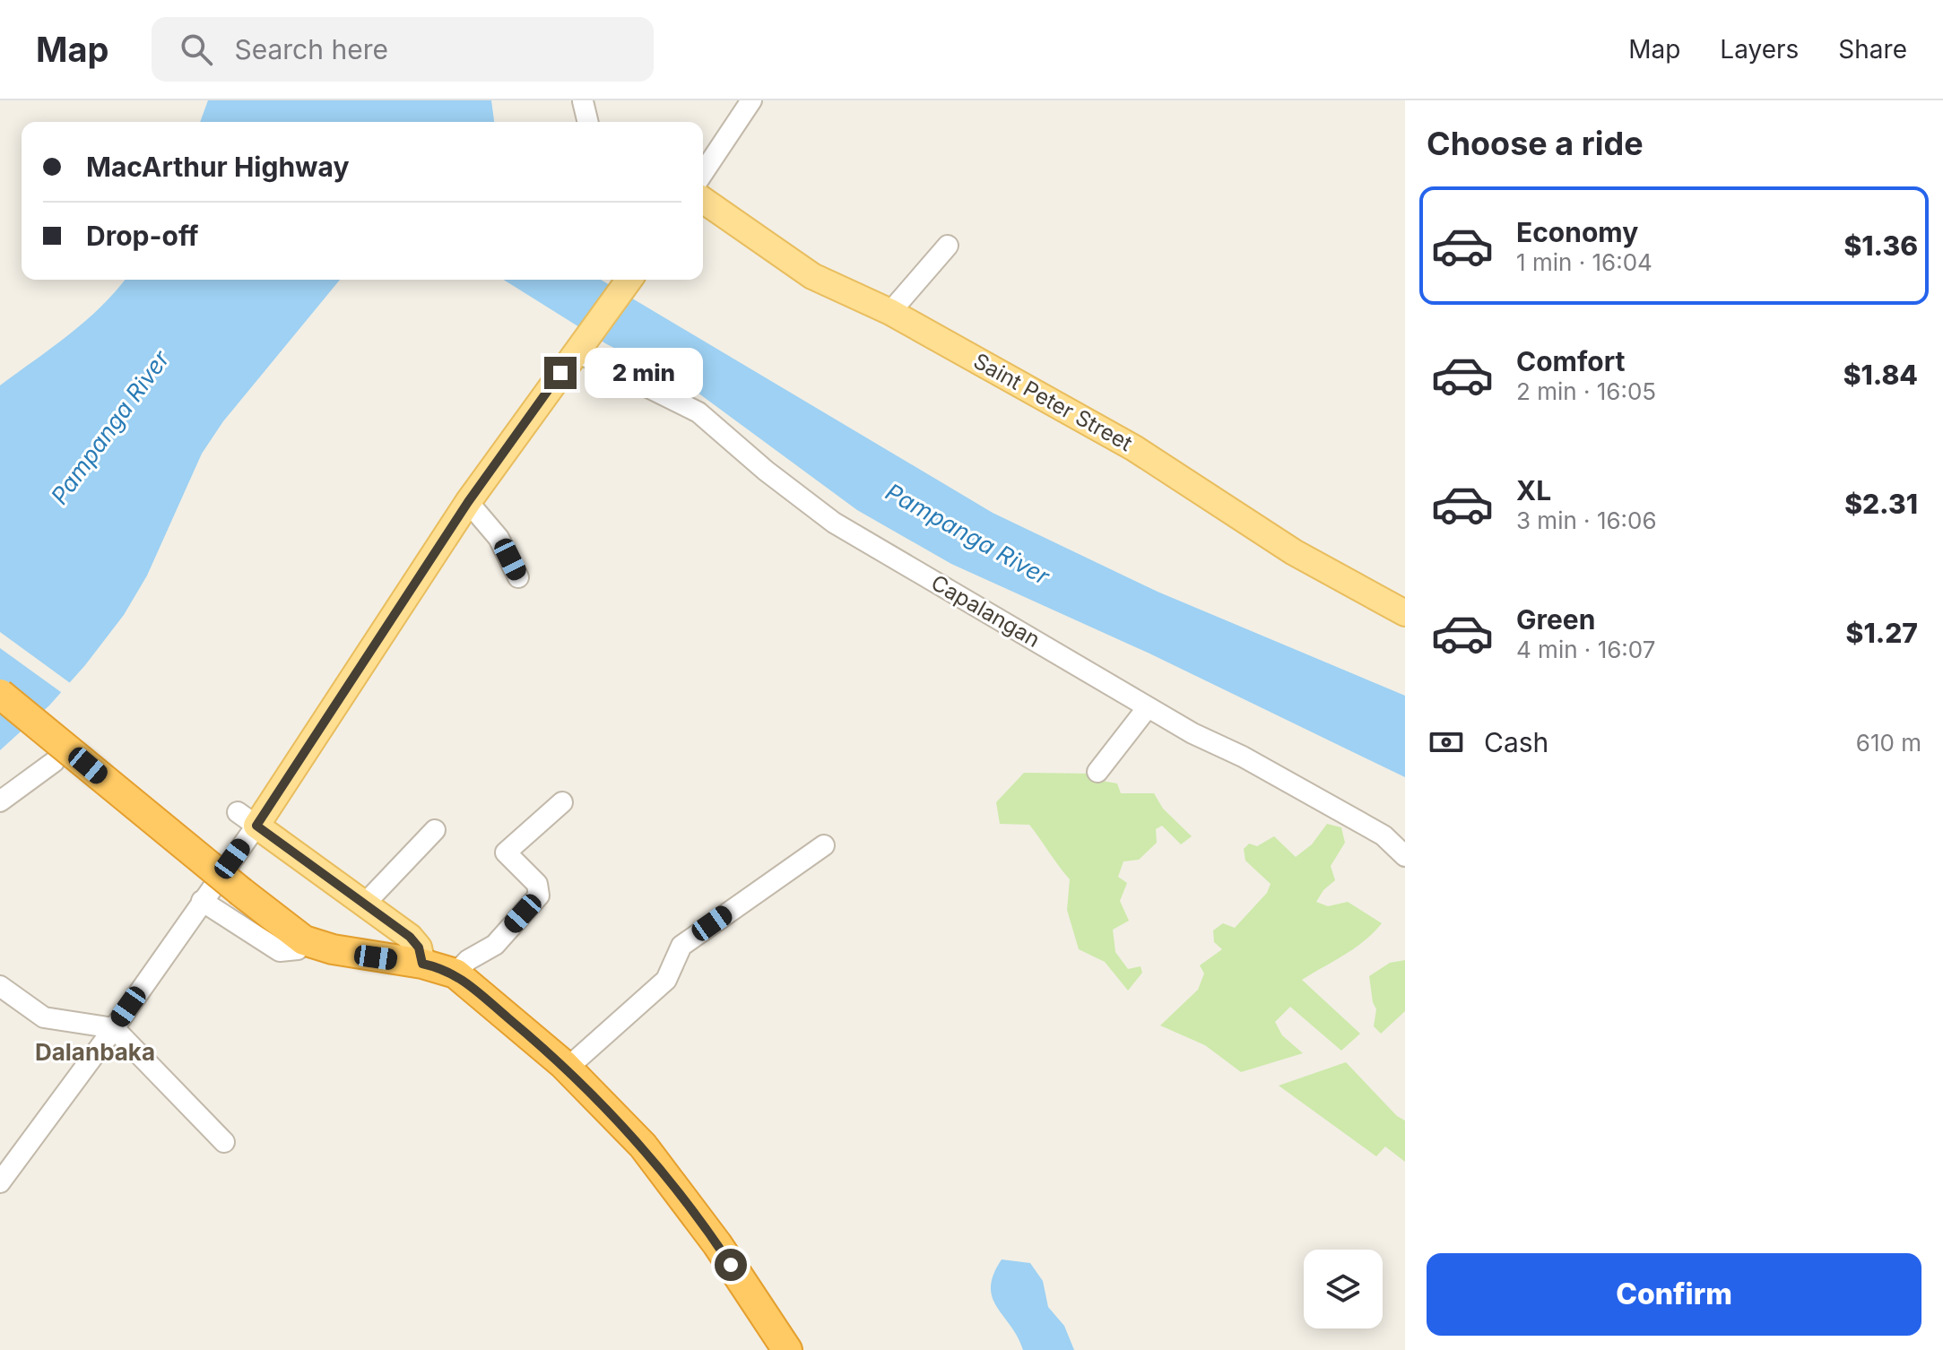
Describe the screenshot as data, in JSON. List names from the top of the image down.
{
  "streets": {
    "main road": ["Saint Peter Street"],
    "street": ["Capalangan"]
  },
  "districts": ["Dalanbaka"],
  "water": ["Pampanga River"],
  "page": {
    "header": "Map",
    "search": "Search here",
    "nav": ["Map", "Layers", "Share"],
    "heading": "Choose a ride",
    "banner": ["MacArthur Highway", "Drop-off"],
    "list": [
      {
        "name": "Economy",
        "note": "1 min · 16:04",
        "value": "$1.36"
      },
      {
        "name": "Comfort",
        "note": "2 min · 16:05",
        "value": "$1.84"
      },
      {
        "name": "XL",
        "note": "3 min · 16:06",
        "value": "$2.31"
      },
      {
        "name": "Green",
        "note": "4 min · 16:07",
        "value": "$1.27"
      }
    ],
    "bubble": "2 min",
    "pay": ["Cash", "610 m"],
    "buttons": "Confirm"
  }
}
